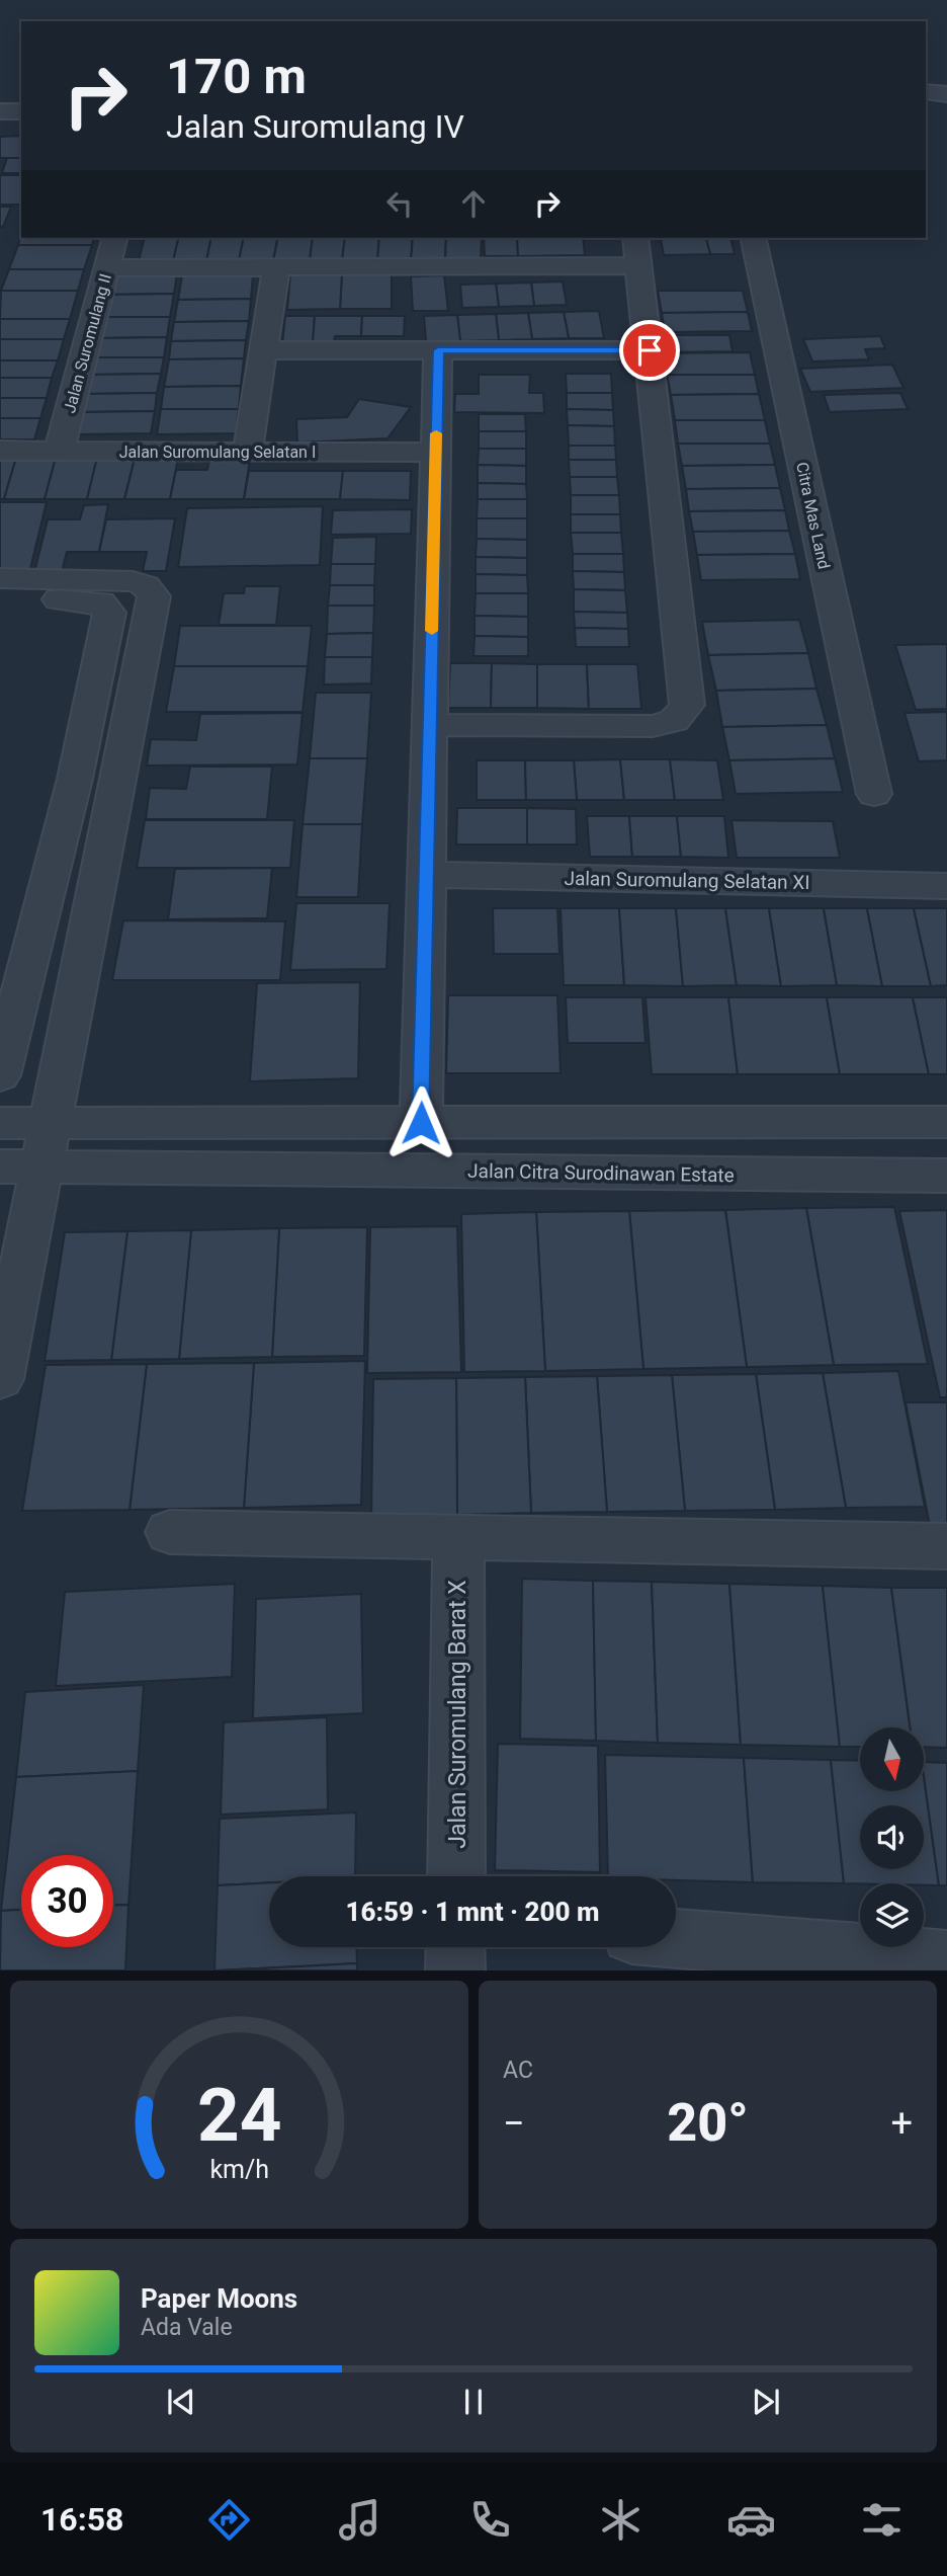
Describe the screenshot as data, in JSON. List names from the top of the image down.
{
  "streets": {
    "street": [
      "Jalan Suromulang II",
      "Jalan Suromulang Selatan I",
      "Citra Mas Land",
      "Jalan Suromulang Selatan XI",
      "Jalan Citra Surodinawan Estate",
      "Jalan Suromulang Barat X"
    ]
  },
  "crossings": [
    ["Jalan Suromulang II", "Jalan Suromulang Selatan I"]
  ],
  "north": "bottom",
  "page": {
    "turn": ["170 m", "Jalan Suromulang IV"],
    "limit": "30",
    "trip": "16:59 · 1 mnt · 200 m",
    "tile": "AC",
    "heat": ["−", "20°", "+"],
    "song": ["Paper Moons", "Ada Vale"],
    "tabs": "16:58",
    "gauge": ["24", "km/h"]
  }
}
